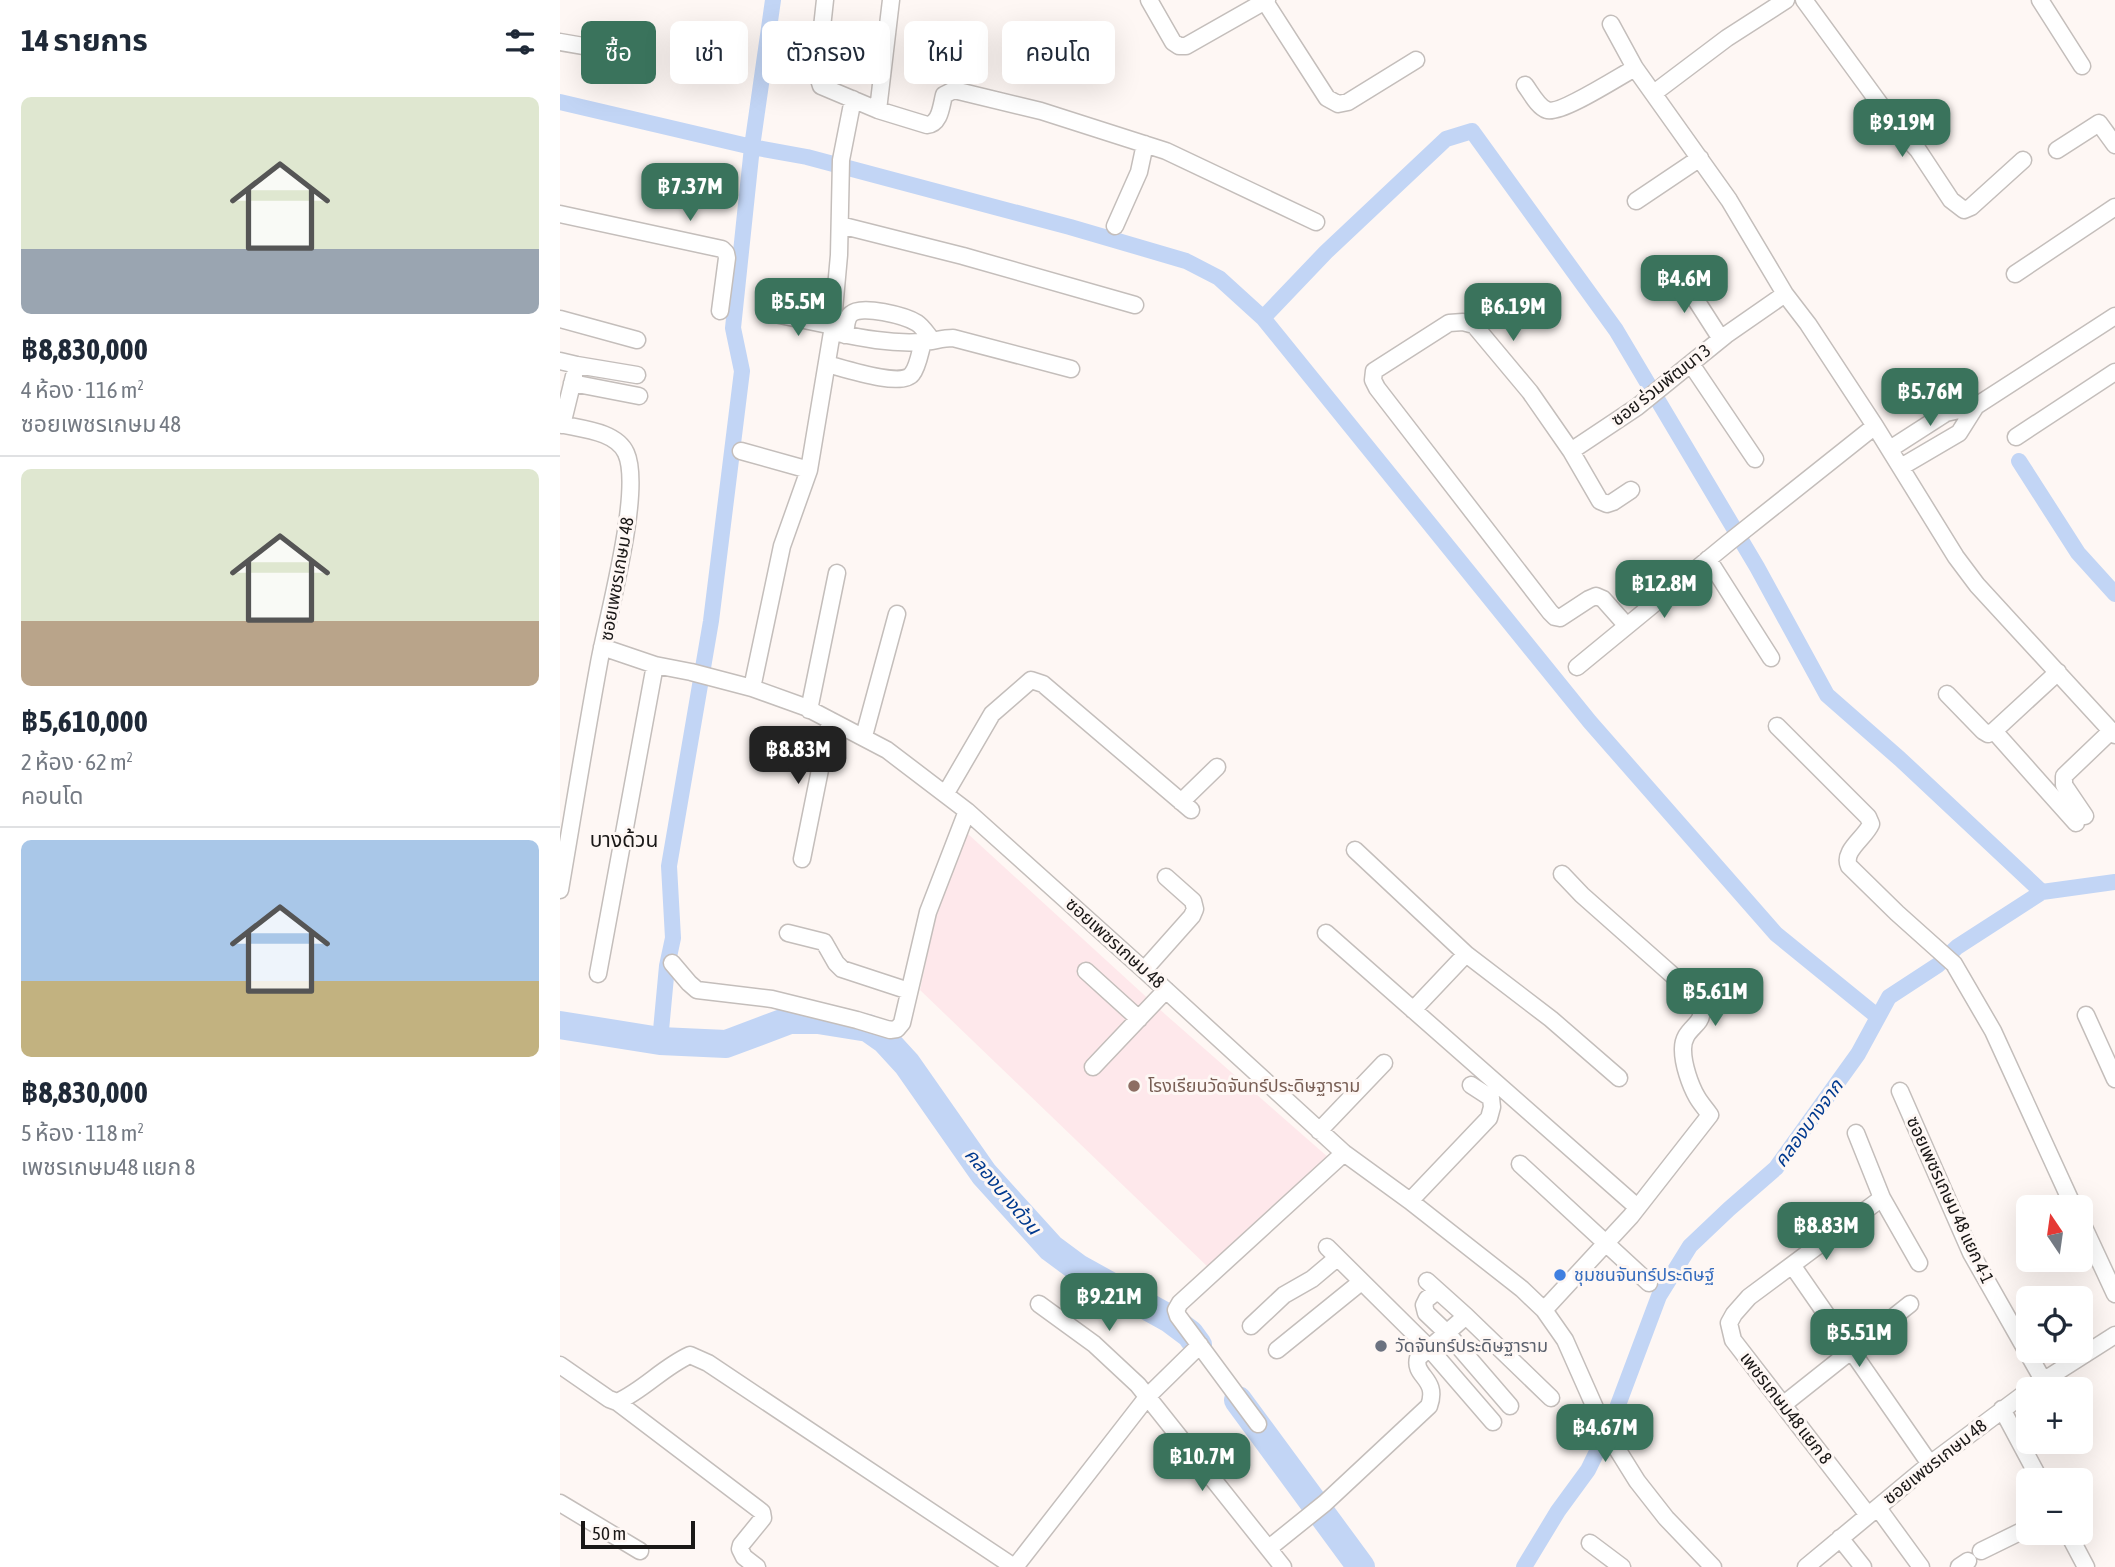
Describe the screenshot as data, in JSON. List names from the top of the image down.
{
  "streets": {
    "street": [
      "ซอย ร่วมพัฒนา 3",
      "ซอยเพชรเกษม 48",
      "ซอยเพชรเกษม 48 แยก 4-1",
      "เพชรเกษม48 แยก 8"
    ]
  },
  "crossings": [
    ["ซอยเพชรเกษม 48", "เพชรเกษม48 แยก 8"]
  ],
  "districts": ["บางด้วน"],
  "water": ["คลองบางจาก", "คลองบางด้วน"],
  "places": ["โรงเรียนวัดจันทร์ประดิษฐาราม", "ชุมชนจันทร์ประดิษฐ์", "วัดจันทร์ประดิษฐาราม"],
  "scale_bar": "50 m",
  "north": "top",
  "page": {
    "heading": "14 รายการ",
    "chip": [
      "ซื้อ",
      "เช่า",
      "ตัวกรอง",
      "ใหม่",
      "คอนโด"
    ],
    "list": [
      {
        "name": "฿8,830,000",
        "note": "4 ห้อง · 116 m² · ซอยเพชรเกษม 48"
      },
      {
        "name": "฿5,610,000",
        "note": "2 ห้อง · 62 m² · คอนโด"
      },
      {
        "name": "฿8,830,000",
        "note": "5 ห้อง · 118 m² · เพชรเกษม48 แยก 8"
      }
    ],
    "price": [
      "฿9.19M",
      "฿7.37M",
      "฿4.6M",
      "฿5.5M",
      "฿6.19M",
      "฿5.76M",
      "฿12.8M",
      "฿8.83M",
      "฿5.61M",
      "฿8.83M",
      "฿9.21M",
      "฿5.51M",
      "฿4.67M",
      "฿10.7M"
    ],
    "map_buttons": ["+", "−"],
    "scale": "50 m"
  }
}
